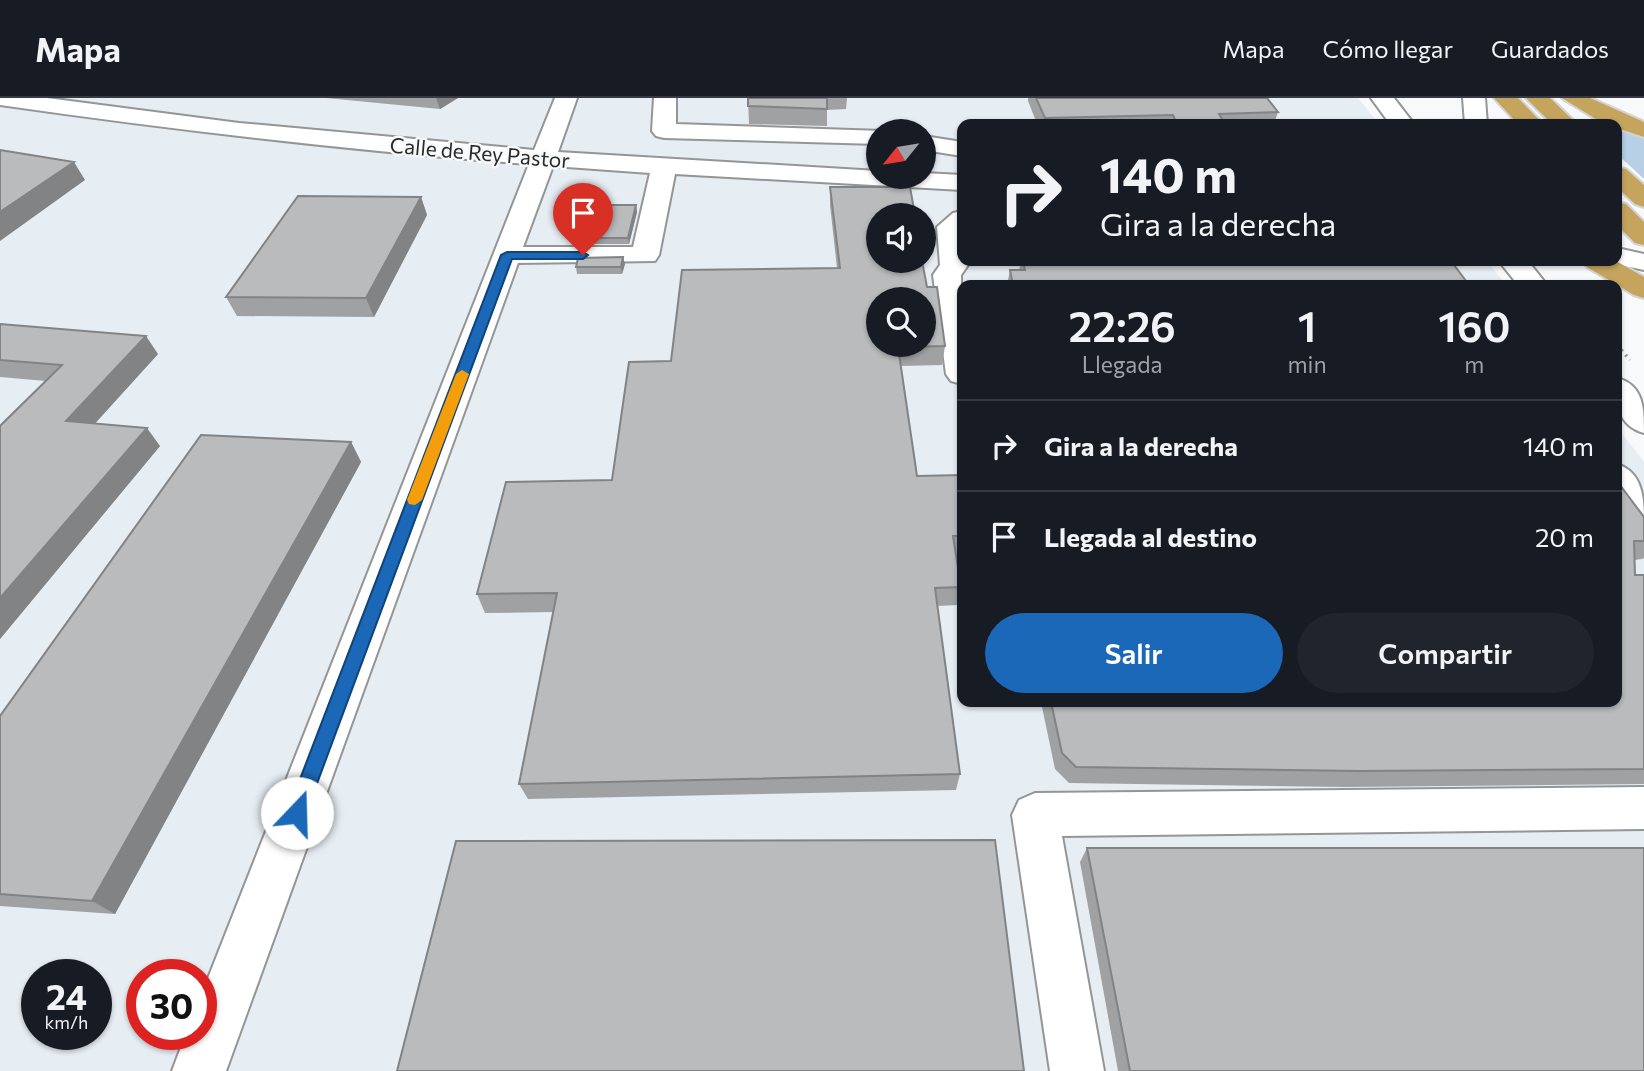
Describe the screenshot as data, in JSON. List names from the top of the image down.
{
  "streets": {
    "street": ["Calle de Rey Pastor"]
  },
  "north": "bottom left",
  "page": {
    "header": "Mapa",
    "nav": ["Mapa", "Cómo llegar", "Guardados"],
    "turn": ["140 m", "Gira a la derecha"],
    "eta": [
      "22:26",
      "Llegada",
      "1",
      "min",
      "160",
      "m"
    ],
    "list": [
      {
        "name": "Gira a la derecha",
        "value": "140 m"
      },
      {
        "name": "Llegada al destino",
        "value": "20 m"
      }
    ],
    "buttons": ["Salir", "Compartir"],
    "speed": "24 km/h",
    "limit": "30"
  }
}
